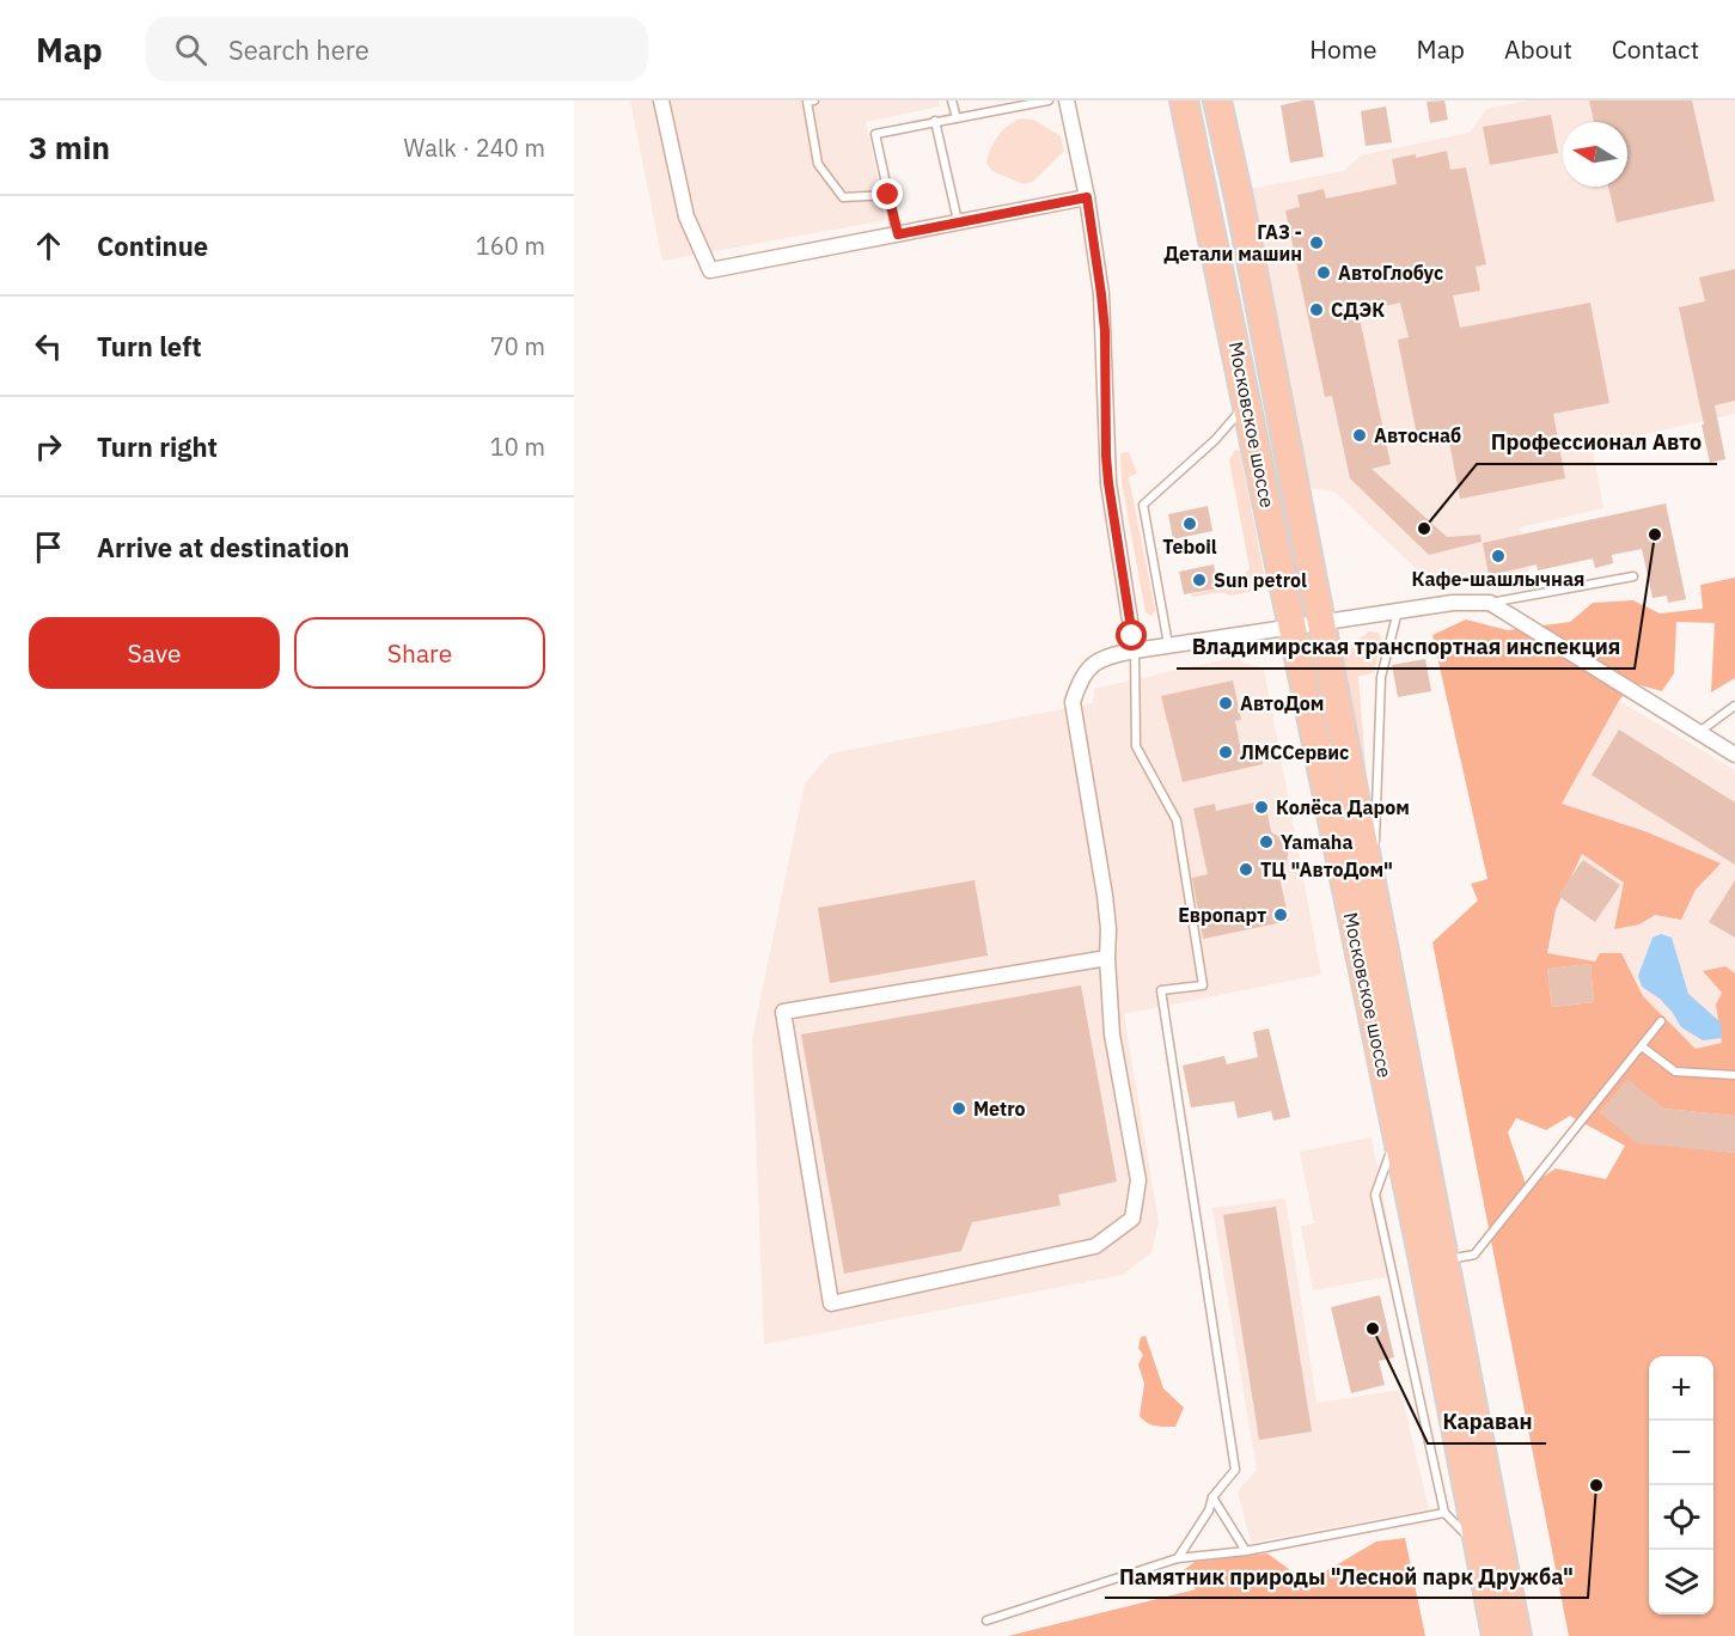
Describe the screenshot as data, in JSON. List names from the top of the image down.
{
  "streets": {
    "highway": ["Московское шоссе"]
  },
  "places": [
    "ГАЗ - Детали машин",
    "АвтоГлобус",
    "СДЭК",
    "Автоснаб",
    "Teboil",
    "Профессионал Авто",
    "Владимирская транспортная инспекция",
    "Кафе-шашлычная",
    "Sun petrol",
    "АвтоДом",
    "ЛМССервис",
    "Колёса Даром",
    "Yamaha",
    "ТЦ \"АвтоДом\"",
    "Европарт",
    "Metro",
    "Караван",
    "Памятник природы \"Лесной парк Дружба\""
  ],
  "north": "left",
  "page": {
    "header": "Map",
    "search": "Search here",
    "nav": [
      "Home",
      "Map",
      "About",
      "Contact"
    ],
    "heading": ["3 min", "Walk · 240 m"],
    "list": [
      ["Continue", "160 m"],
      ["Turn left", "70 m"],
      ["Turn right", "10 m"],
      "Arrive at destination"
    ],
    "buttons": ["Save", "Share"],
    "map_buttons": ["+", "−"]
  }
}
